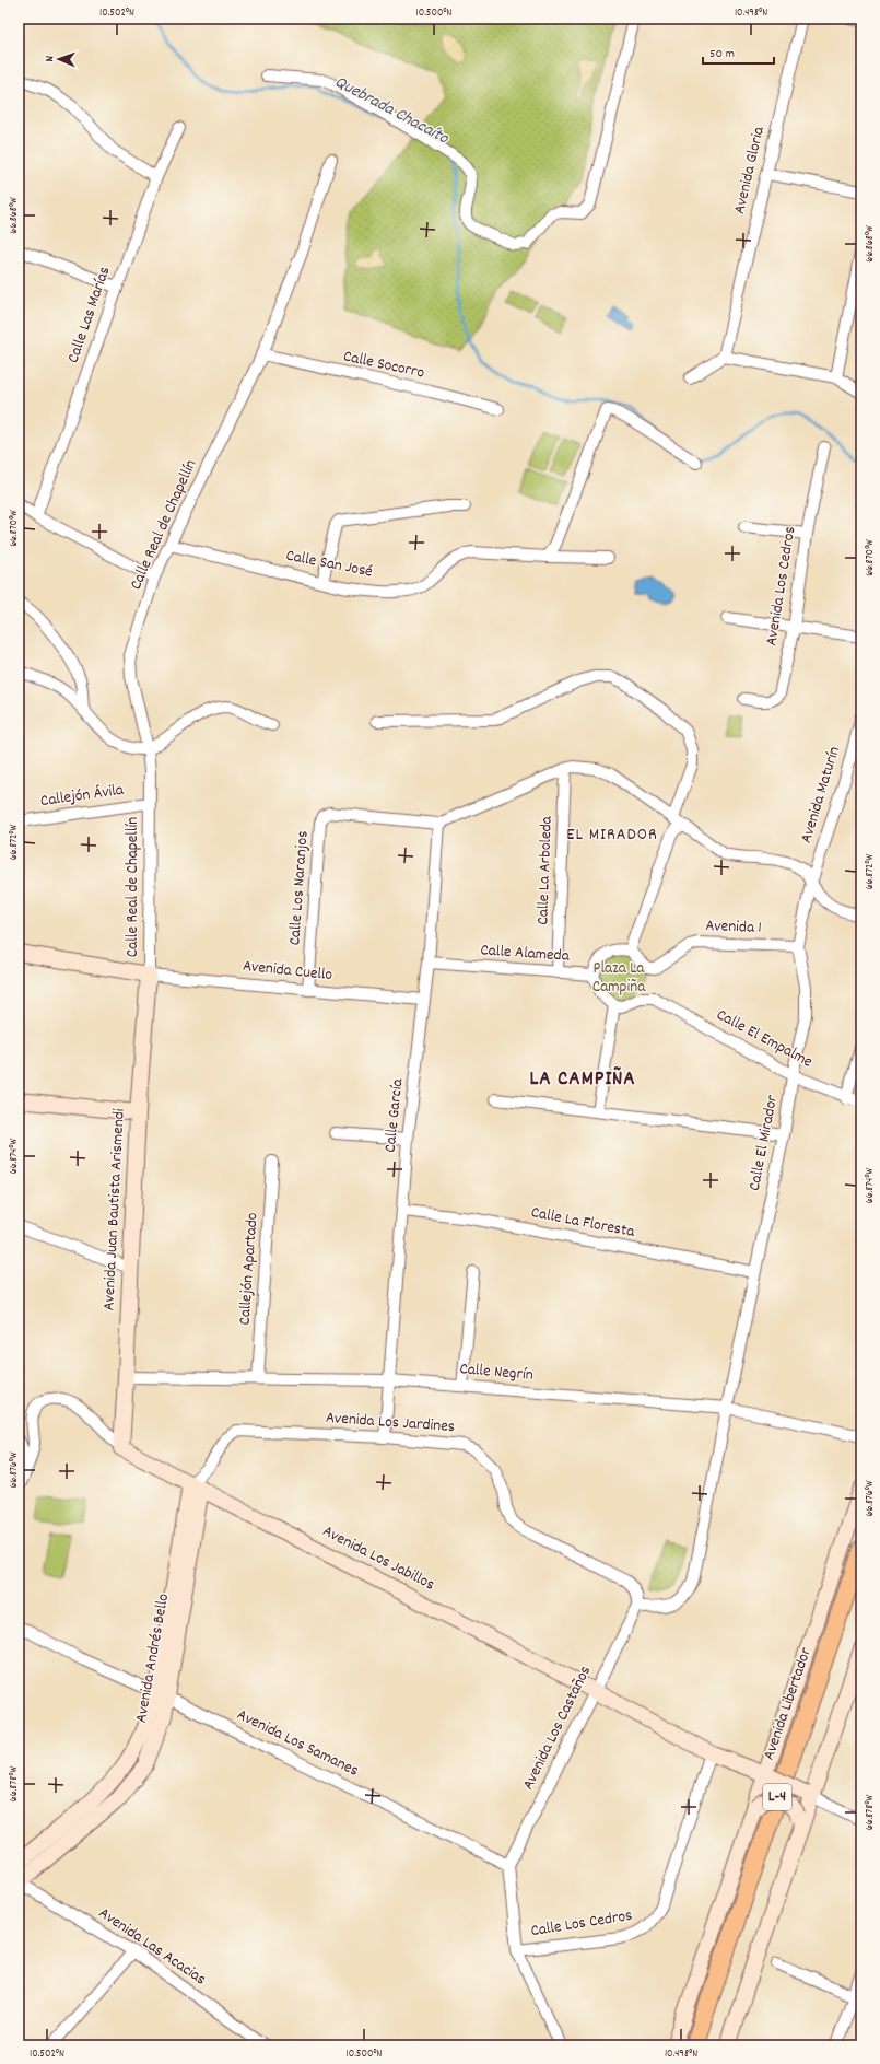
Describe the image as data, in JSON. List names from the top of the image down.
{
  "streets": {
    "main road": ["Avenida Libertador", "L-4"],
    "street": [
      "Avenida Gloria",
      "Calle Las Marías",
      "Calle Socorro",
      "Calle Real de Chapellín",
      "Calle San José",
      "Avenida Los Cedros",
      "Avenida Maturín",
      "Callejón Ávila",
      "Calle La Arboleda",
      "Calle Los Naranjos",
      "Avenida 1",
      "Calle Alameda",
      "Avenida Cuello",
      "Calle El Empalme",
      "Calle García",
      "Calle El Mirador",
      "Avenida Juan Bautista Arismendi",
      "Calle La Floresta",
      "Callejón Apartado",
      "Calle Negrín",
      "Avenida Los Jardines",
      "Avenida Los Jabillos",
      "Avenida Andrés Bello",
      "Avenida Los Castaños",
      "Avenida Los Samanes",
      "Calle Los Cedros",
      "Avenida Las Acacias"
    ]
  },
  "crossings": [
    ["Calle Socorro", "Calle Real de Chapellín"],
    ["Calle Real de Chapellín", "Calle San José"],
    ["Calle Real de Chapellín", "Callejón Ávila"],
    ["Calle Real de Chapellín", "Avenida Cuello"],
    ["Calle Real de Chapellín", "Avenida Juan Bautista Arismendi"],
    ["Avenida Maturín", "Calle El Mirador"],
    ["Calle La Arboleda", "Calle Alameda"],
    ["Calle Los Naranjos", "Avenida Cuello"],
    ["Calle Los Naranjos", "Calle García"],
    ["Avenida 1", "Calle El Mirador"],
    ["Calle Alameda", "Calle García"],
    ["Avenida Cuello", "Calle García"],
    ["Avenida Cuello", "Avenida Juan Bautista Arismendi"],
    ["Calle El Empalme", "Calle El Mirador"],
    ["Calle García", "Calle La Floresta"],
    ["Calle García", "Calle Negrín"],
    ["Calle García", "Avenida Los Jardines"],
    ["Calle El Mirador", "Calle La Floresta"],
    ["Calle El Mirador", "Calle Negrín"],
    ["Calle El Mirador", "Avenida Los Jardines"],
    ["Calle El Mirador", "Avenida Los Castaños"],
    ["Avenida Juan Bautista Arismendi", "Calle Negrín"],
    ["Avenida Juan Bautista Arismendi", "Avenida Los Jabillos"],
    ["Callejón Apartado", "Calle Negrín"],
    ["Avenida Los Jardines", "Avenida Los Jabillos"],
    ["Avenida Los Jardines", "Avenida Andrés Bello"],
    ["Avenida Los Jardines", "Avenida Los Castaños"],
    ["Avenida Los Jabillos", "Avenida Andrés Bello"],
    ["Avenida Los Jabillos", "Avenida Libertador"],
    ["Avenida Los Jabillos", "Avenida Los Castaños"],
    ["Avenida Los Jabillos", "L-4"],
    ["Avenida Los Jabillos", "Calle Los Cedros"],
    ["Avenida Andrés Bello", "Avenida Los Samanes"],
    ["Avenida Andrés Bello", "Avenida Las Acacias"],
    ["Avenida Libertador", "L-4"],
    ["Avenida Los Castaños", "Avenida Los Samanes"]
  ],
  "districts": ["EL MIRADOR", "LA CAMPIÑA"],
  "water": ["Quebrada Chacaíto"],
  "parks": ["Plaza La Campiña"],
  "scale_bar": "50 m",
  "north": "left",
  "coordinates": [
    "10.502°N",
    "10.500°N",
    "10.498°N",
    "66.868°W",
    "66.870°W",
    "66.872°W",
    "66.874°W",
    "66.876°W",
    "66.878°W"
  ]
}
